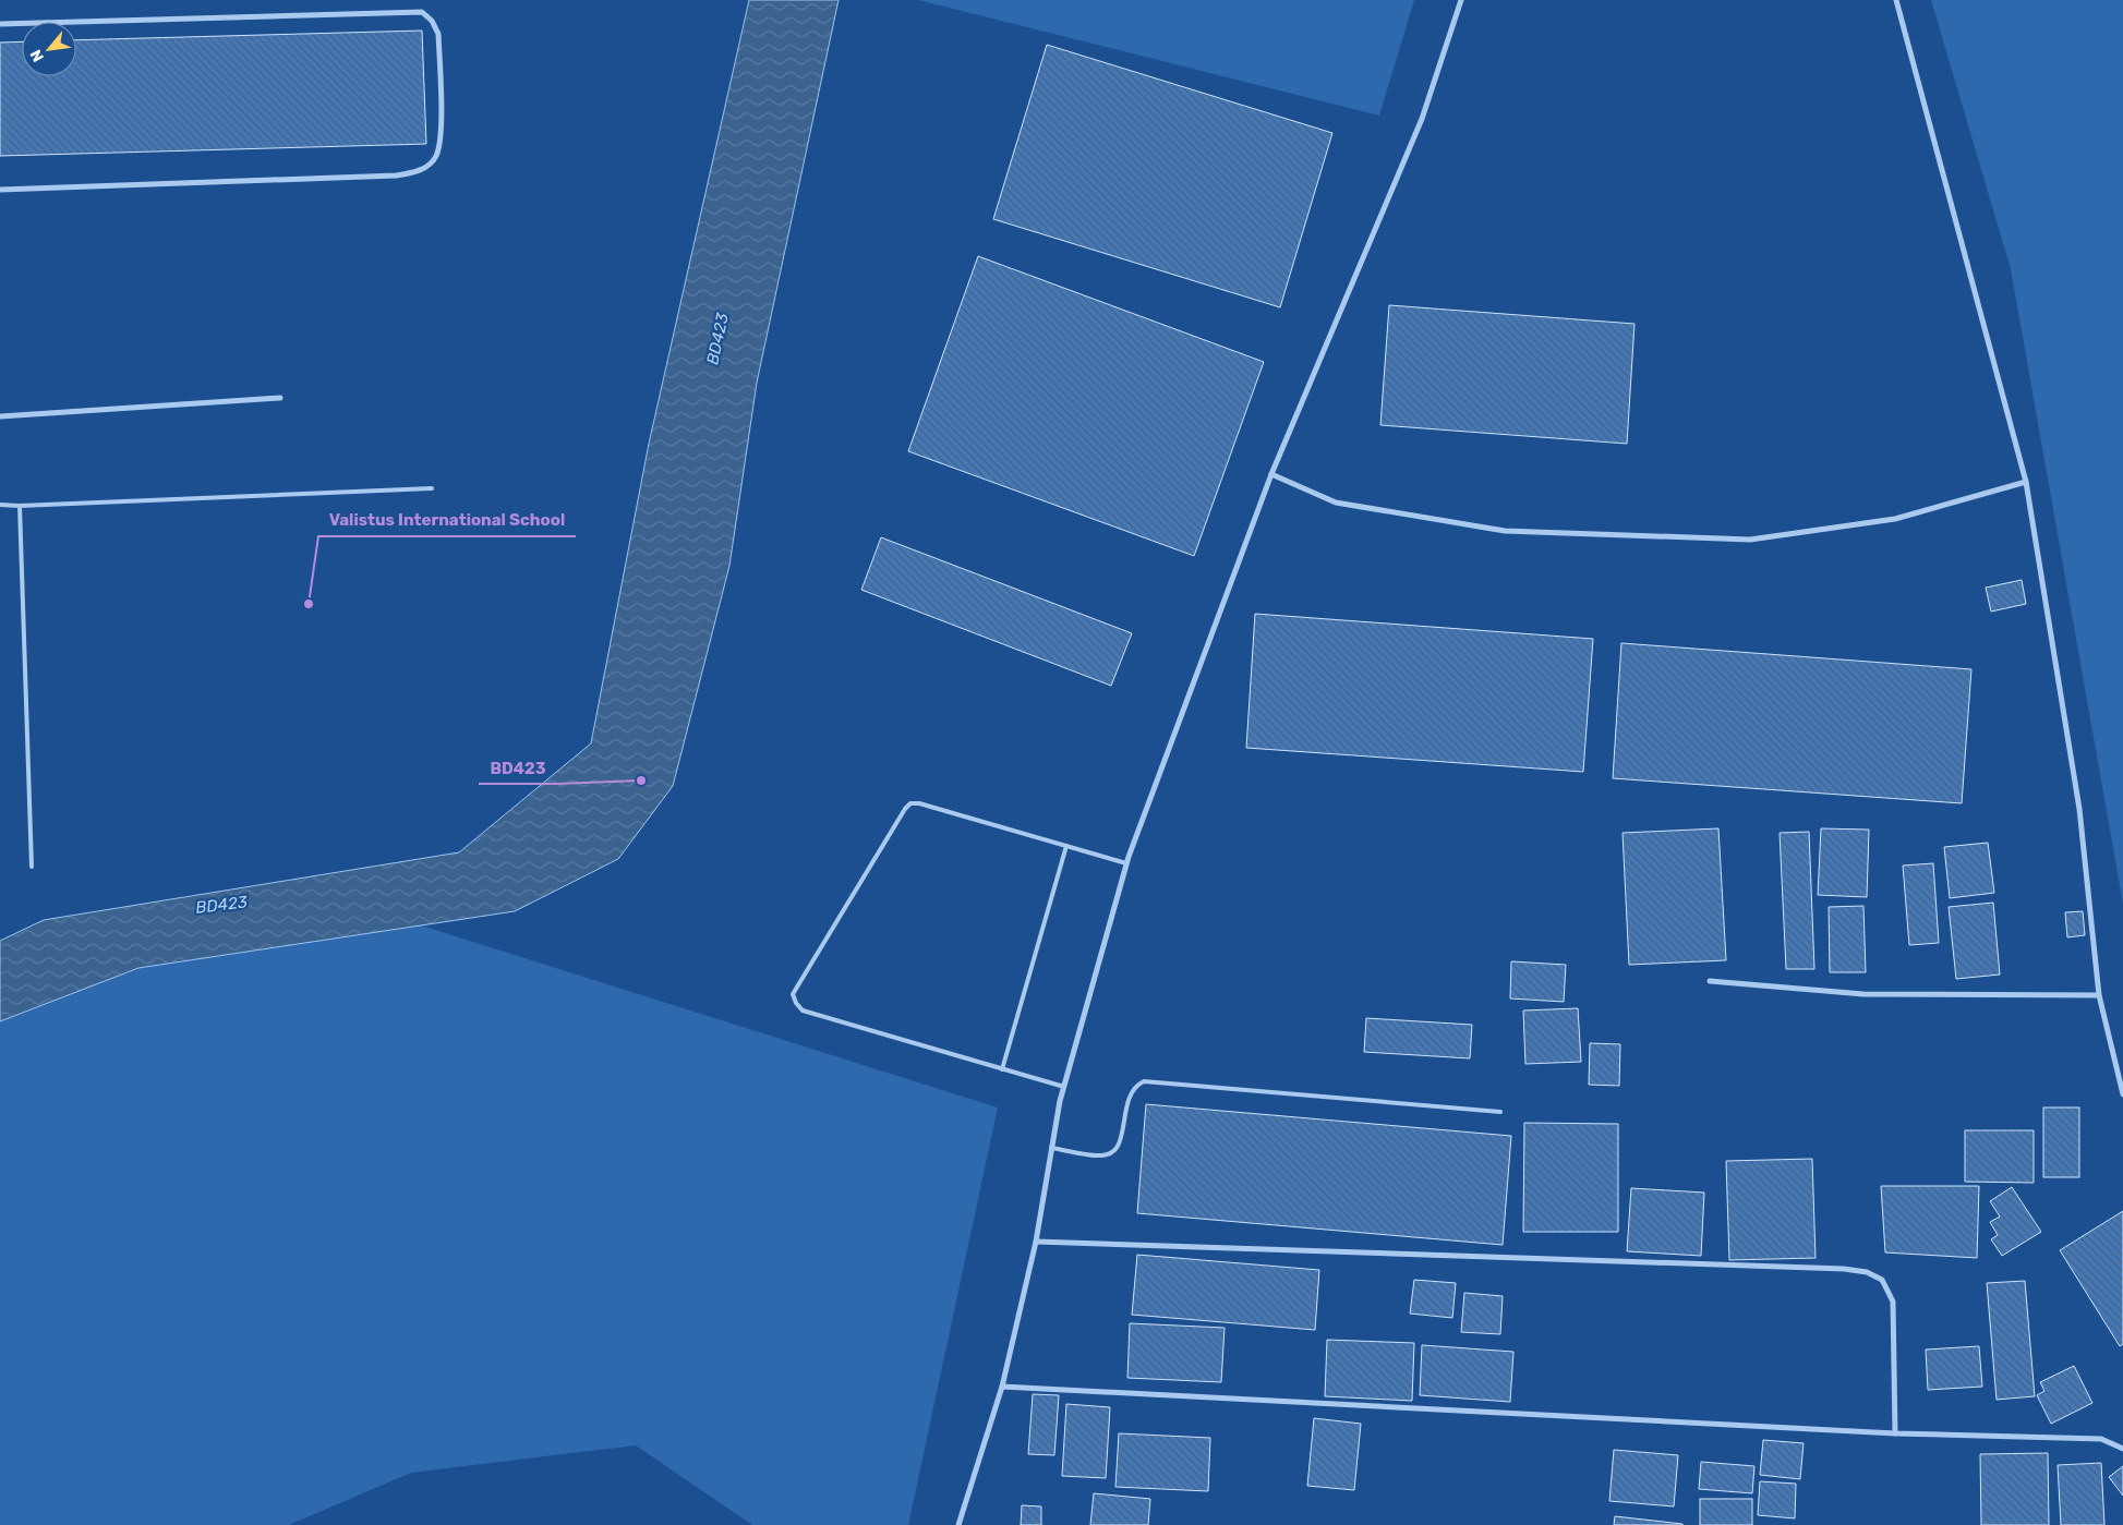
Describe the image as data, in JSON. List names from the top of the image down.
{
  "water": ["BD423"],
  "places": ["Valistus International School", "BD423"],
  "north": "bottom left"
}
